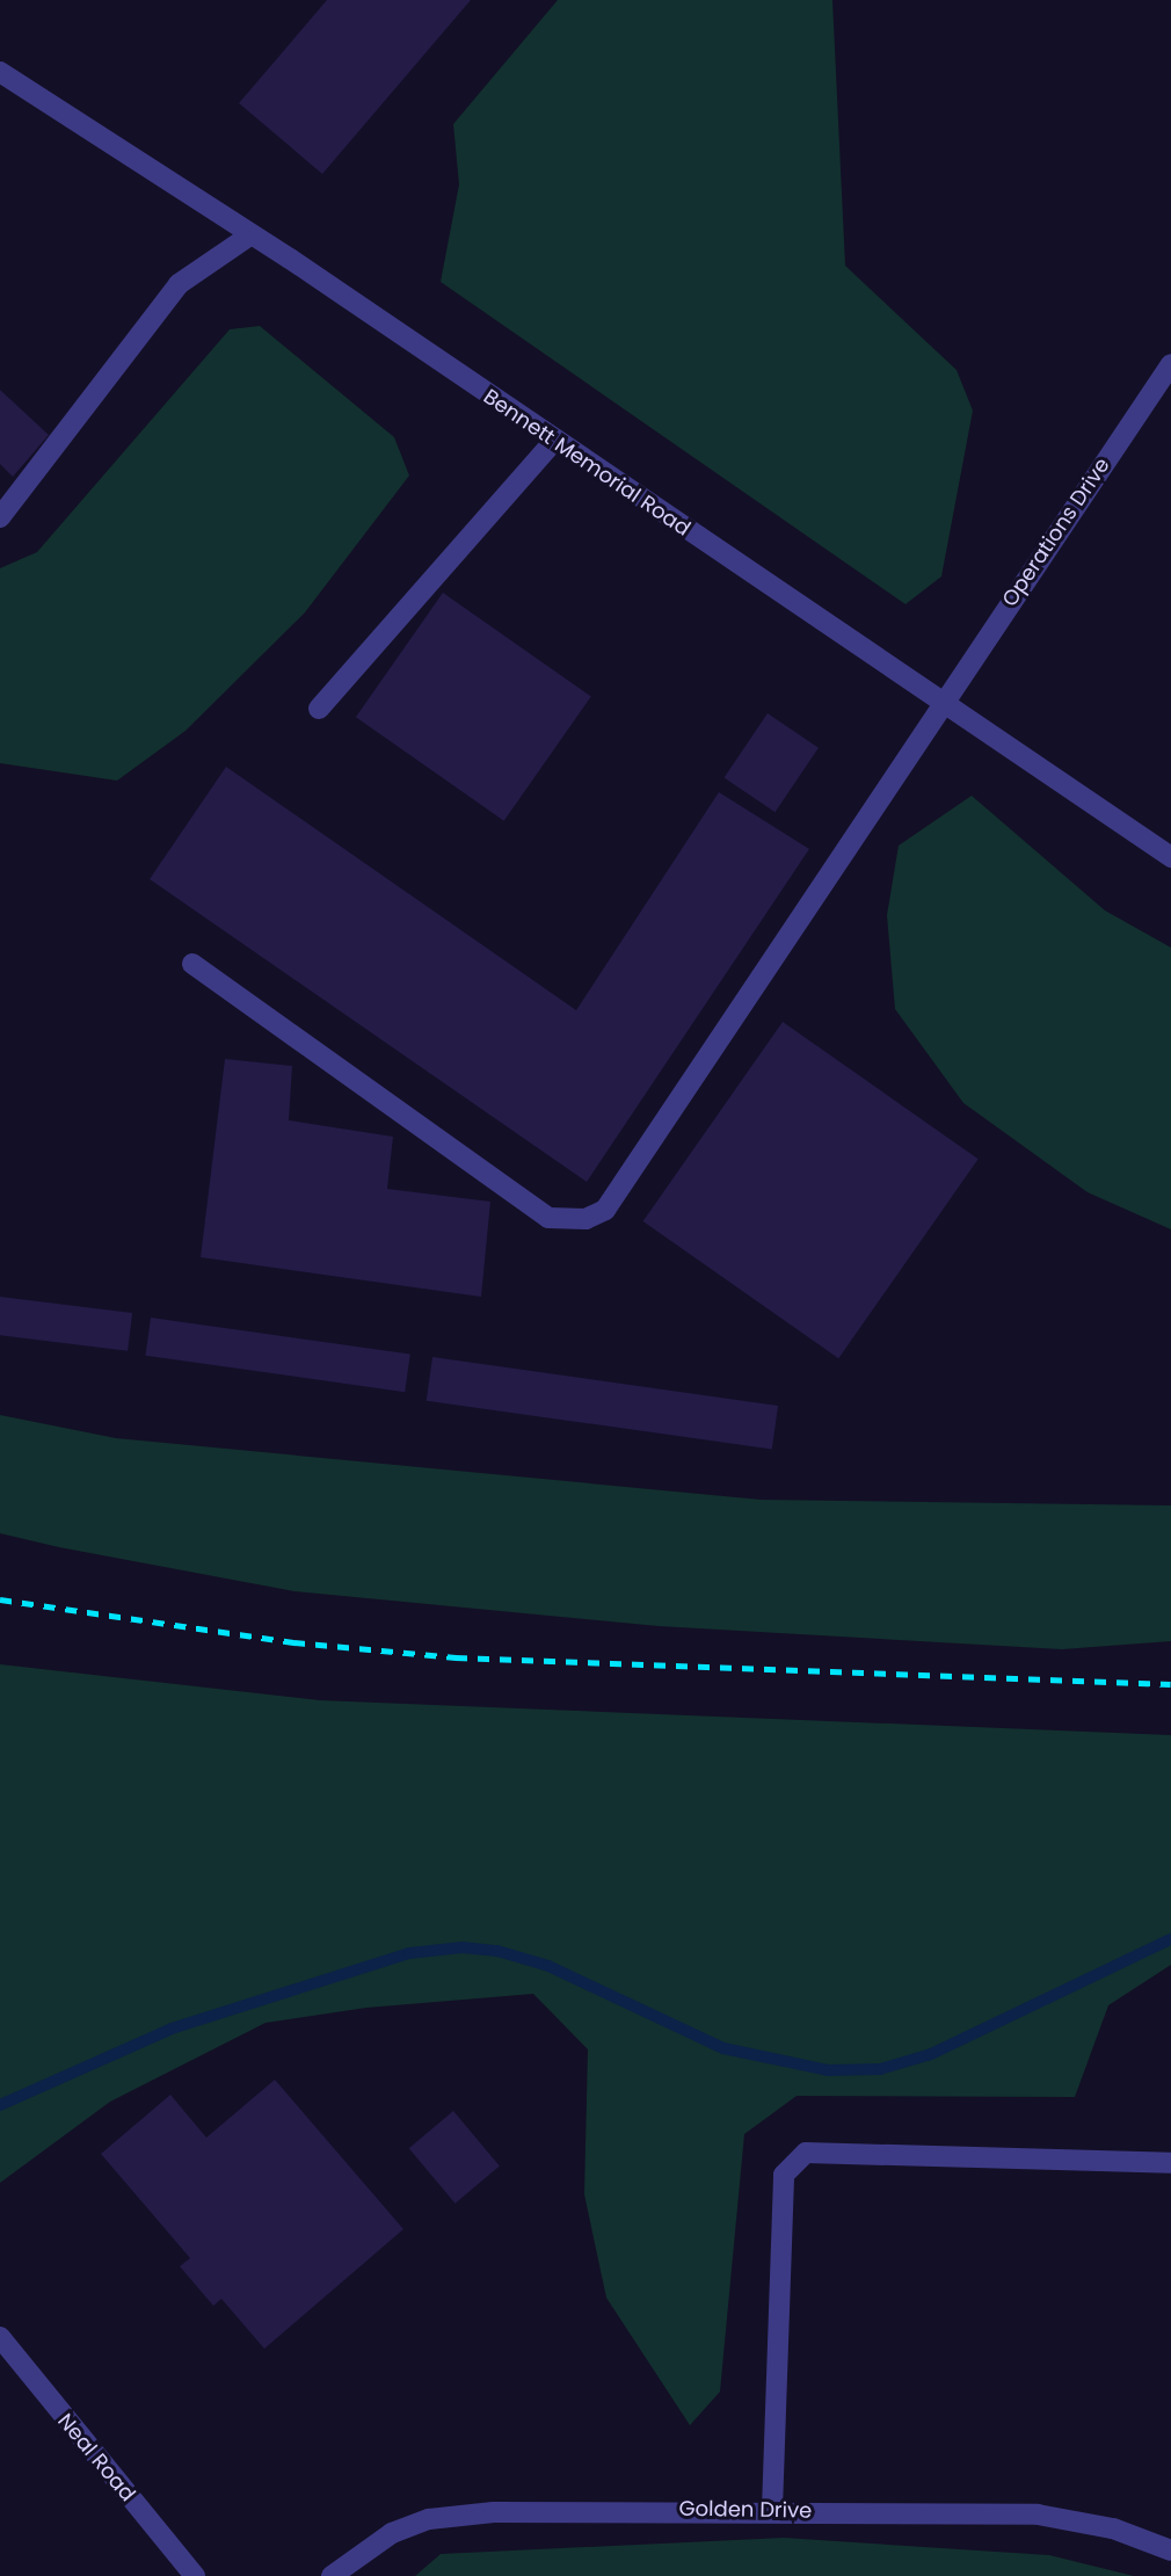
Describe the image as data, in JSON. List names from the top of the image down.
{
  "streets": {
    "street": [
      "Bennett Memorial Road",
      "Operations Drive",
      "Neal Road",
      "Golden Drive"
    ]
  },
  "crossings": [
    ["Bennett Memorial Road", "Operations Drive"]
  ]
}
